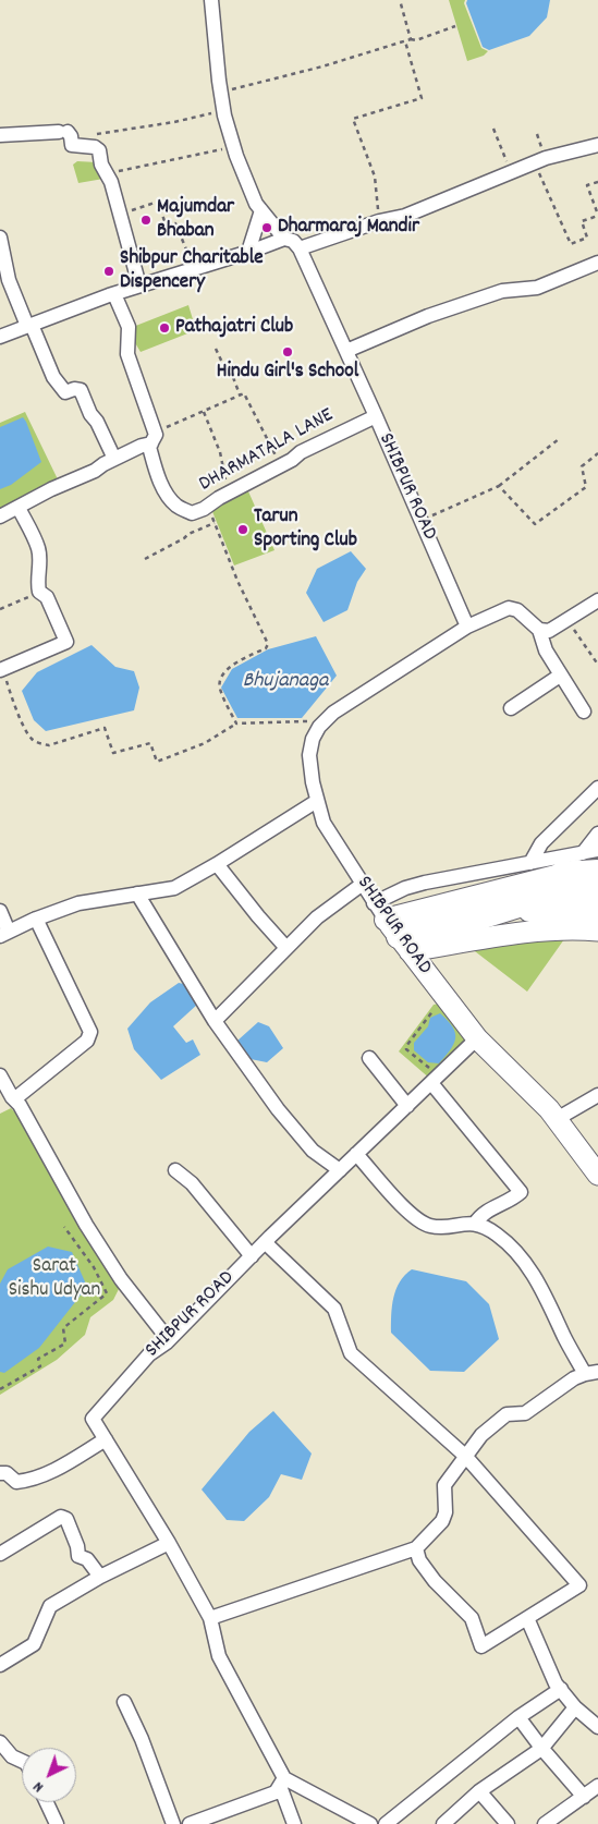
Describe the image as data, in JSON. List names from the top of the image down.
{
  "streets": {
    "street": ["DHARMATALA LANE", "SHIBPUR ROAD"]
  },
  "crossings": [
    ["DHARMATALA LANE", "SHIBPUR ROAD"]
  ],
  "water": ["Bhujanaga"],
  "parks": ["Sarat Sishu Udyan"],
  "places": [
    "Majumdar Bhaban",
    "Dharmaraj Mandir",
    "Shibpur Charitable Dispencery",
    "Pathajatri Club",
    "Hindu Girl's School",
    "Tarun Sporting Club"
  ],
  "north": "bottom left"
}
